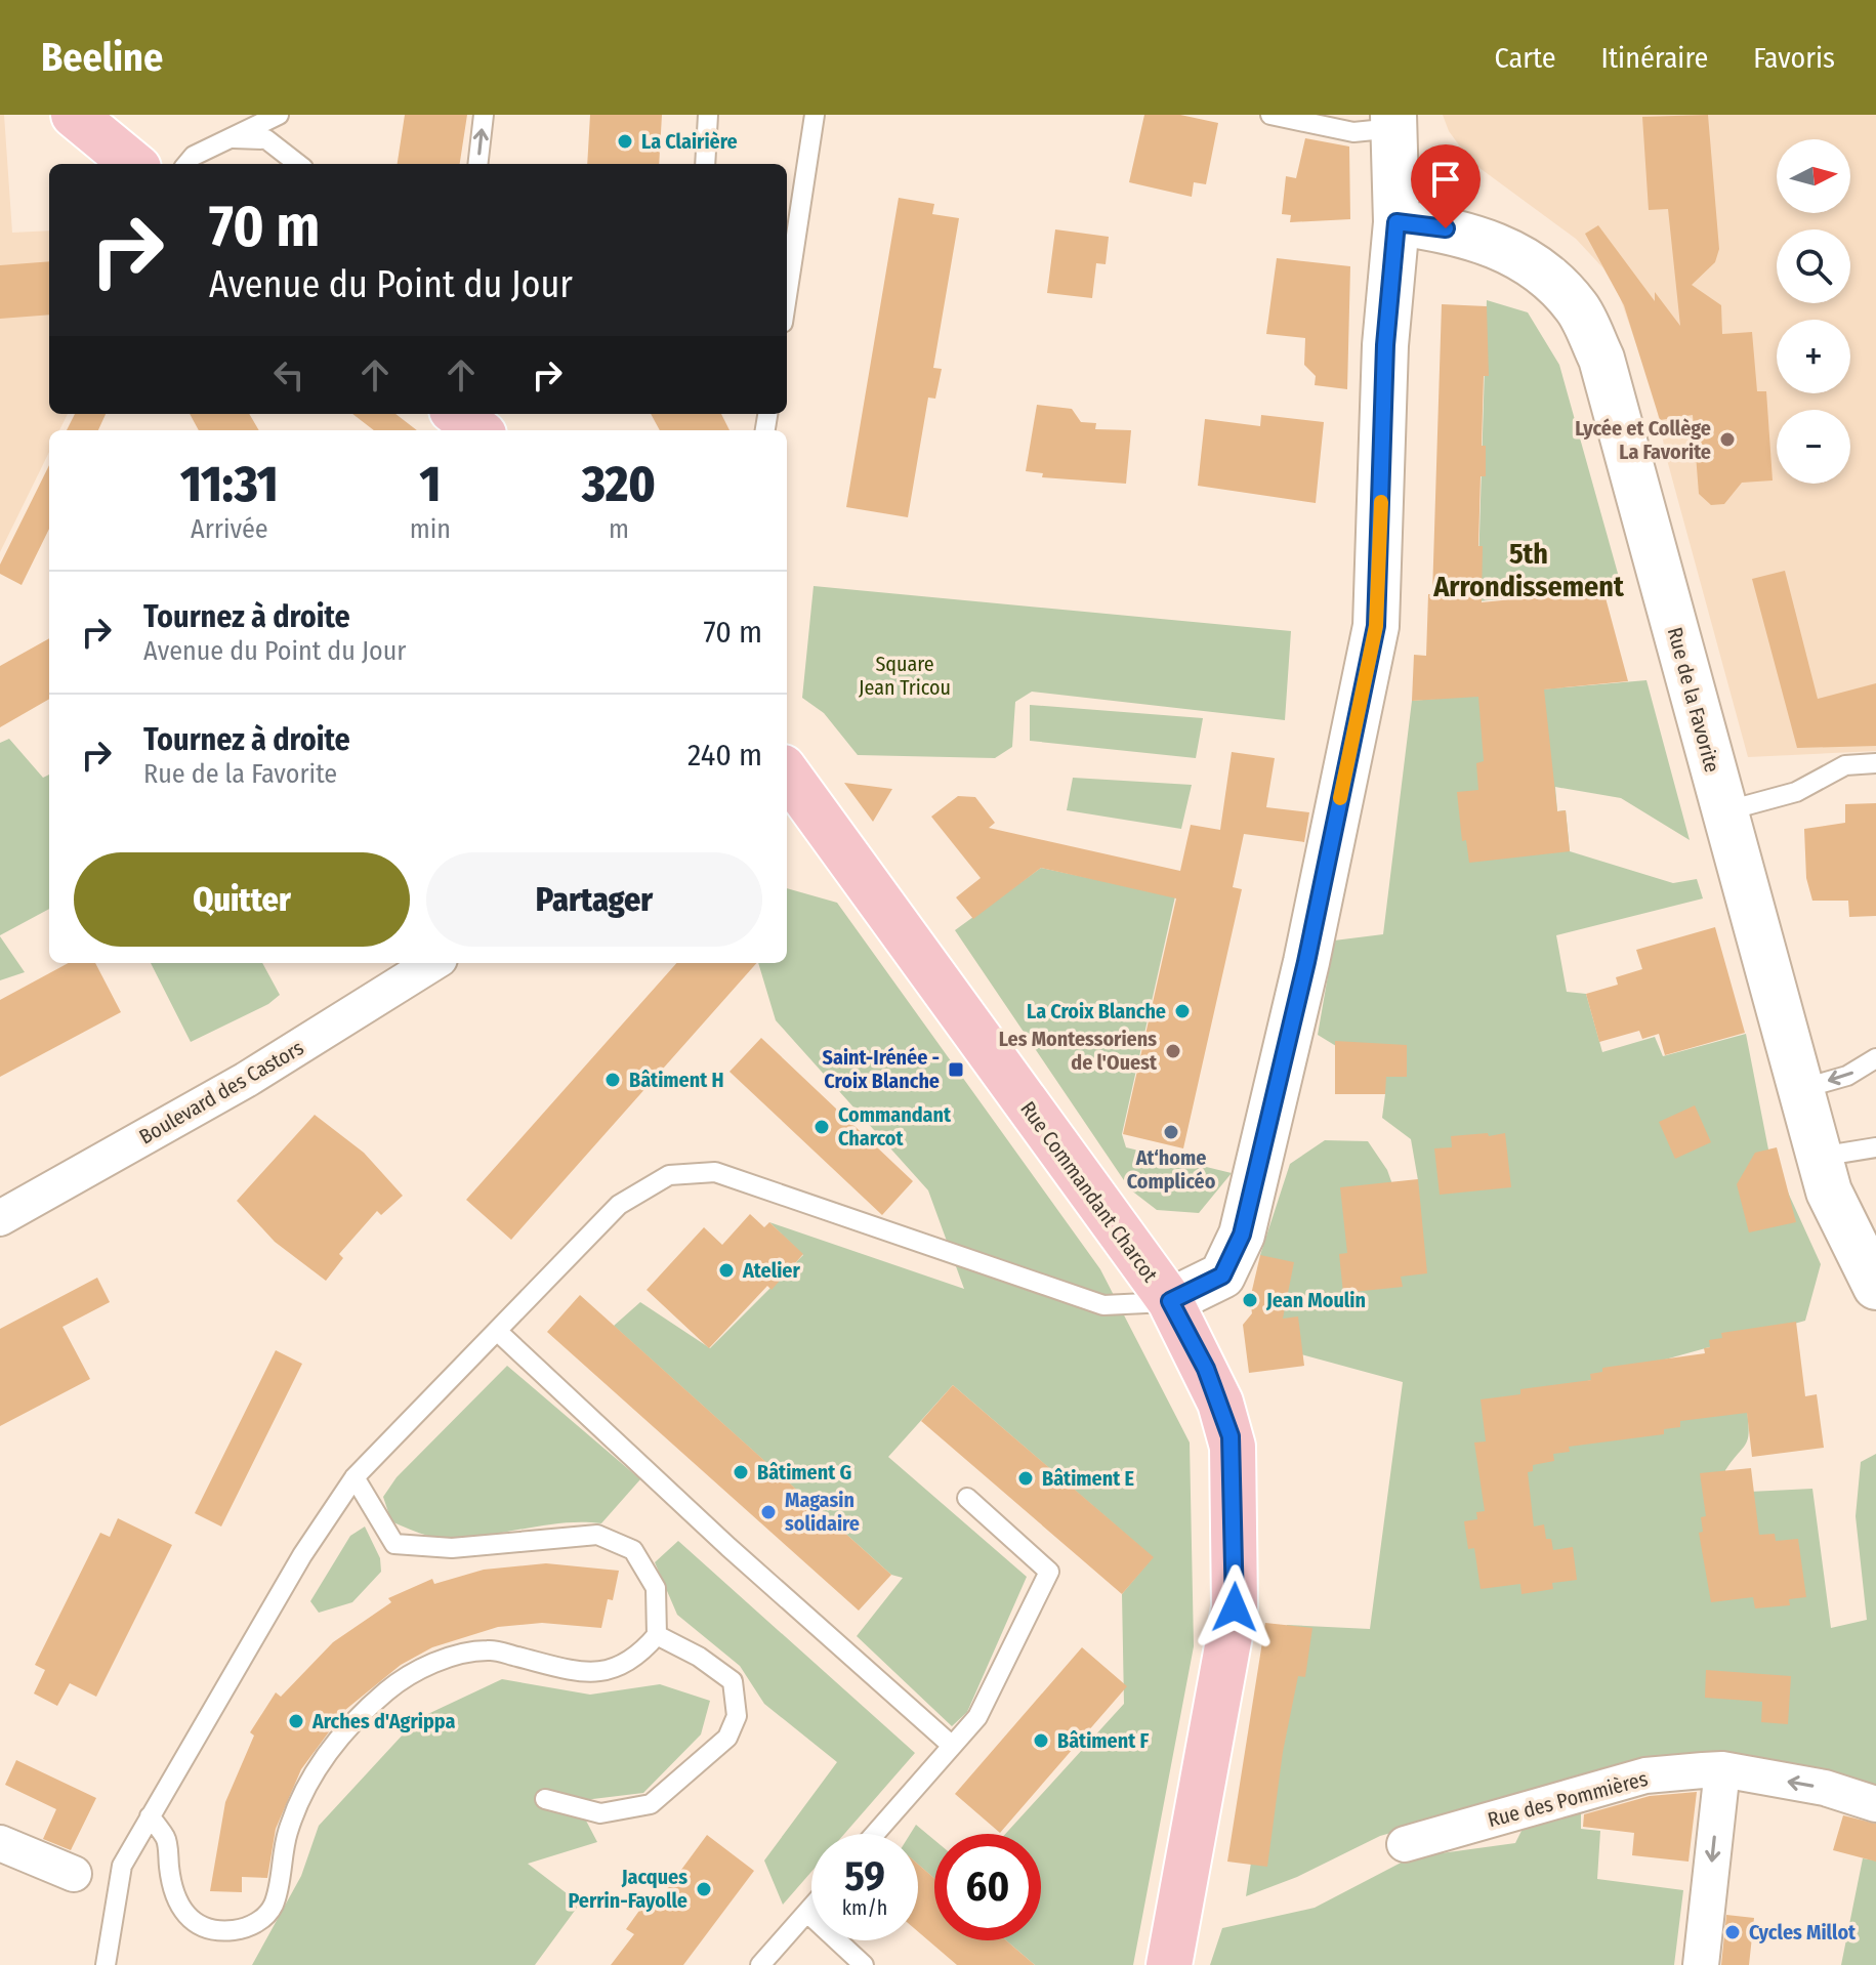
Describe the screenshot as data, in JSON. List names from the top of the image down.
{
  "streets": {
    "main road": ["Rue Commandant Charcot"],
    "street": ["Rue de la Favorite", "Boulevard des Castors", "Rue des Pommières"]
  },
  "districts": ["5th Arrondissement"],
  "parks": ["Square Jean Tricou"],
  "places": {
    "other": [
      "La Clairière",
      "Lycée et Collège La Favorite",
      "La Croix Blanche",
      "Les Montessoriens de l'Ouest",
      "Bâtiment H",
      "Commandant Charcot",
      "At‘home Complicéo",
      "Atelier",
      "Jean Moulin",
      "Bâtiment G",
      "Bâtiment E",
      "Magasin solidaire",
      "Arches d'Agrippa",
      "Bâtiment F",
      "Jacques Perrin-Fayolle",
      "Cycles Millot"
    ],
    "transit": ["Saint-Irénée - Croix Blanche"]
  },
  "north": "right",
  "page": {
    "header": "Beeline",
    "nav": ["Carte", "Itinéraire", "Favoris"],
    "map_buttons": ["+", "−"],
    "turn": ["70 m", "Avenue du Point du Jour"],
    "eta": [
      "11:31",
      "Arrivée",
      "1",
      "min",
      "320",
      "m"
    ],
    "list": [
      {
        "name": "Tournez à droite",
        "note": "Avenue du Point du Jour",
        "value": "70 m"
      },
      {
        "name": "Tournez à droite",
        "note": "Rue de la Favorite",
        "value": "240 m"
      }
    ],
    "buttons": ["Quitter", "Partager"],
    "speed": "59 km/h",
    "limit": "60"
  }
}
